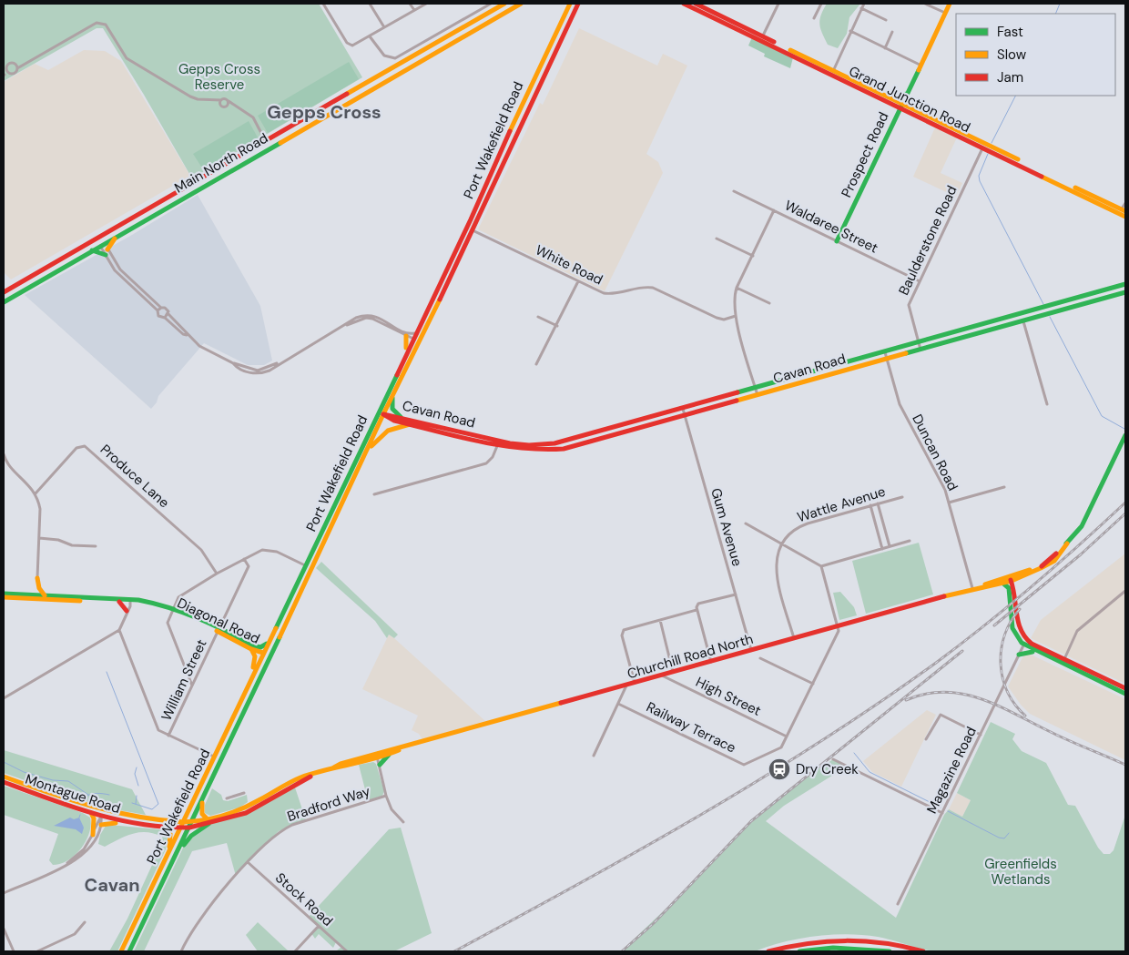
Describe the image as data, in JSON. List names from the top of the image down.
{
  "streets": {
    "main road": [
      "Grand Junction Road",
      "Port Wakefield Road",
      "Prospect Road",
      "Main North Road",
      "Cavan Road",
      "Diagonal Road",
      "Churchill Road North",
      "Montague Road"
    ],
    "street": [
      "Waldaree Street",
      "Baulderstone Road",
      "White Road",
      "Duncan Road",
      "Produce Lane",
      "Wattle Avenue",
      "Gum Avenue",
      "William Street",
      "High Street",
      "Railway Terrace",
      "Magazine Road",
      "Bradford Way",
      "Stock Road"
    ]
  },
  "crossings": [
    ["Grand Junction Road", "Prospect Road"],
    ["Grand Junction Road", "Baulderstone Road"],
    ["Port Wakefield Road", "White Road"],
    ["Port Wakefield Road", "Cavan Road"],
    ["Port Wakefield Road", "Diagonal Road"],
    ["Port Wakefield Road", "Churchill Road North"],
    ["Port Wakefield Road", "Montague Road"],
    ["Prospect Road", "Waldaree Street"],
    ["Waldaree Street", "Baulderstone Road"],
    ["Baulderstone Road", "Cavan Road"],
    ["Cavan Road", "Duncan Road"],
    ["Cavan Road", "Gum Avenue"],
    ["Duncan Road", "Churchill Road North"],
    ["Gum Avenue", "Churchill Road North"],
    ["Diagonal Road", "William Street"],
    ["Churchill Road North", "High Street"],
    ["Churchill Road North", "Railway Terrace"],
    ["Churchill Road North", "Montague Road"],
    ["Churchill Road North", "Bradford Way"],
    ["High Street", "Railway Terrace"],
    ["Bradford Way", "Stock Road"]
  ],
  "districts": ["Gepps Cross", "Cavan"],
  "parks": ["Gepps Cross Reserve", "Greenfields Wetlands"],
  "places": {
    "station": ["Dry Creek"]
  },
  "legend": ["Fast", "Slow", "Jam"]
}
